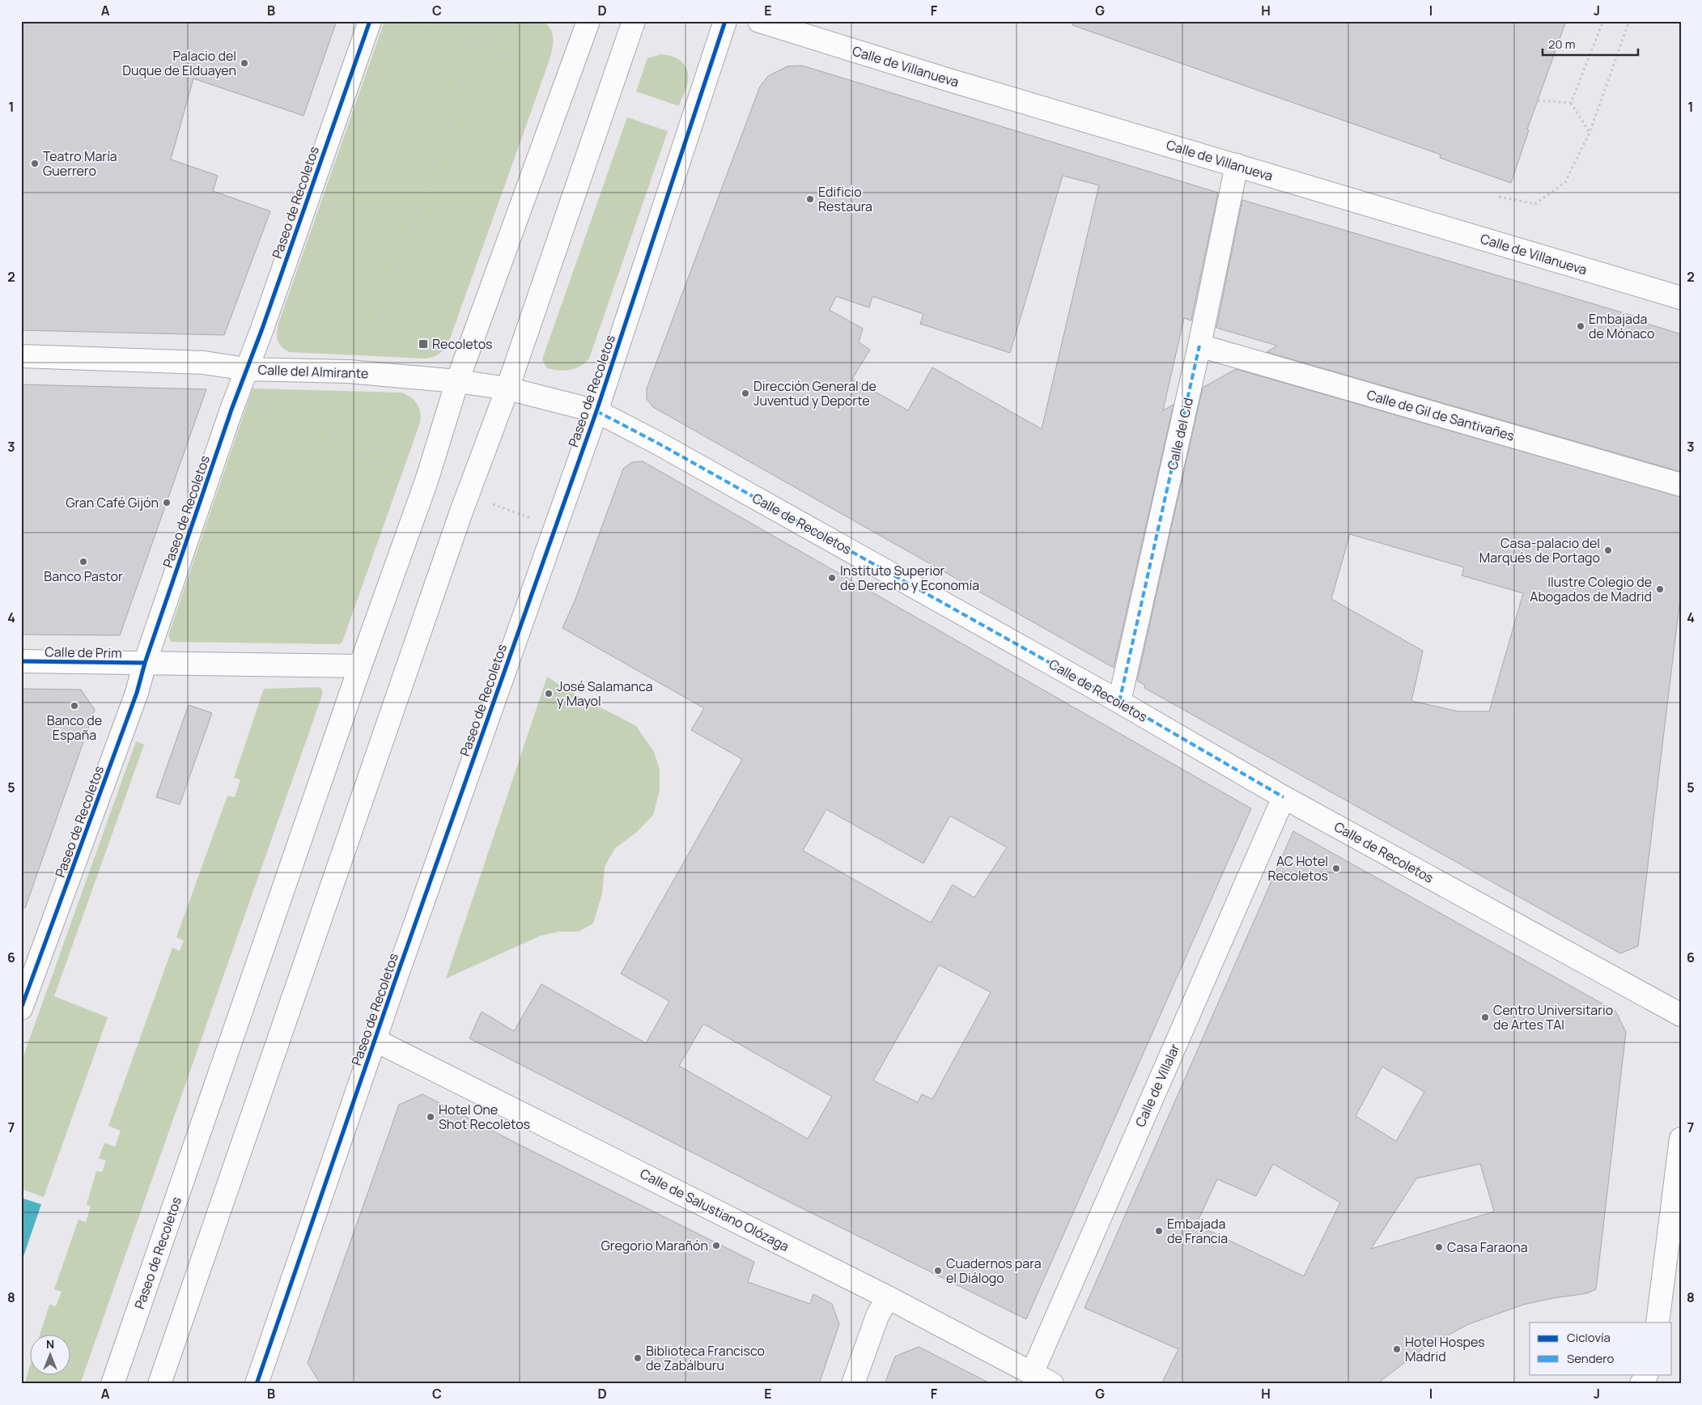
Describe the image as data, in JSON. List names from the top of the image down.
{
  "streets": {
    "main road": [
      "Calle de Villanueva",
      "Paseo de Recoletos",
      "Calle del Almirante",
      "Calle de Gil de Santivañes",
      "Calle del Cid",
      "Calle de Recoletos",
      "Calle de Prim",
      "Calle de Villalar",
      "Calle de Salustiano Olózaga"
    ]
  },
  "crossings": [
    ["Calle de Villanueva", "Calle del Cid"],
    ["Paseo de Recoletos", "Calle del Almirante"],
    ["Paseo de Recoletos", "Calle de Recoletos"],
    ["Paseo de Recoletos", "Calle de Prim"],
    ["Paseo de Recoletos", "Calle de Salustiano Olózaga"],
    ["Calle del Almirante", "Calle de Recoletos"],
    ["Calle de Gil de Santivañes", "Calle del Cid"],
    ["Calle del Cid", "Calle de Recoletos"],
    ["Calle de Recoletos", "Calle de Villalar"],
    ["Calle de Villalar", "Calle de Salustiano Olózaga"]
  ],
  "places": {
    "other": [
      "Palacio del Duque de Elduayen",
      "Teatro María Guerrero",
      "Edificio Restaura",
      "Embajada de Mónaco",
      "Dirección General de Juventud y Deporte",
      "Gran Café Gijón",
      "Casa-palacio del Marqués de Portago",
      "Banco Pastor",
      "Instituto Superior de Derecho y Economía",
      "Ilustre Colegio de Abogados de Madrid",
      "José Salamanca y Mayol",
      "Banco de España",
      "AC Hotel Recoletos",
      "Centro Universitario de Artes TAI",
      "Hotel One Shot Recoletos",
      "Embajada de Francia",
      "Gregorio Marañón",
      "Casa Faraona",
      "Cuadernos para el Diálogo",
      "Hotel Hospes Madrid",
      "Biblioteca Francisco de Zabálburu"
    ],
    "transit": ["Recoletos"]
  },
  "legend": ["Ciclovía", "Sendero"],
  "scale_bar": "20 m",
  "north": "top",
  "grid": {
    "columns": [
      "A",
      "B",
      "C",
      "D",
      "E",
      "F",
      "G",
      "H",
      "I",
      "J"
    ],
    "rows": [
      "1",
      "2",
      "3",
      "4",
      "5",
      "6",
      "7",
      "8"
    ]
  }
}
